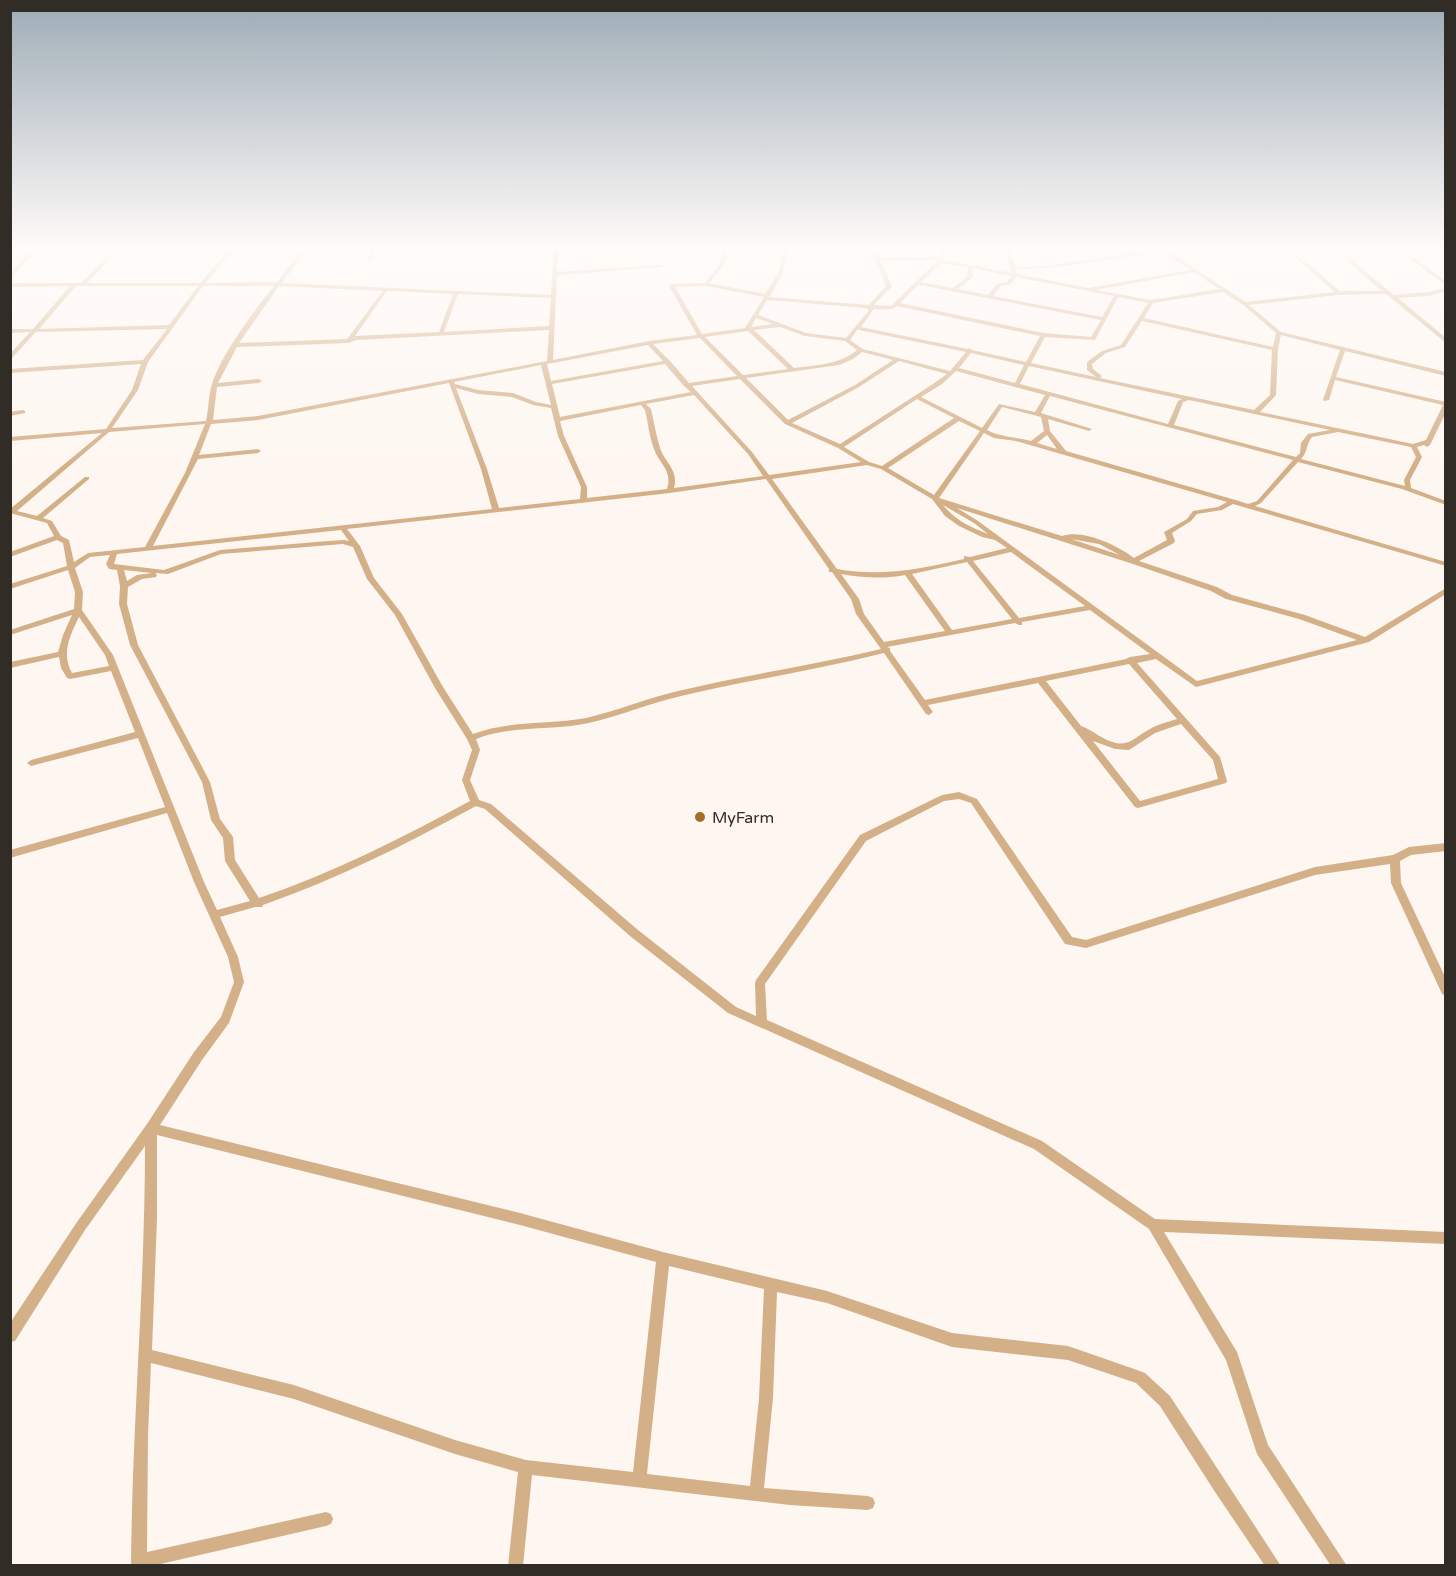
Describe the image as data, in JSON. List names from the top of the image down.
{
  "places": ["MyFarm"]
}
